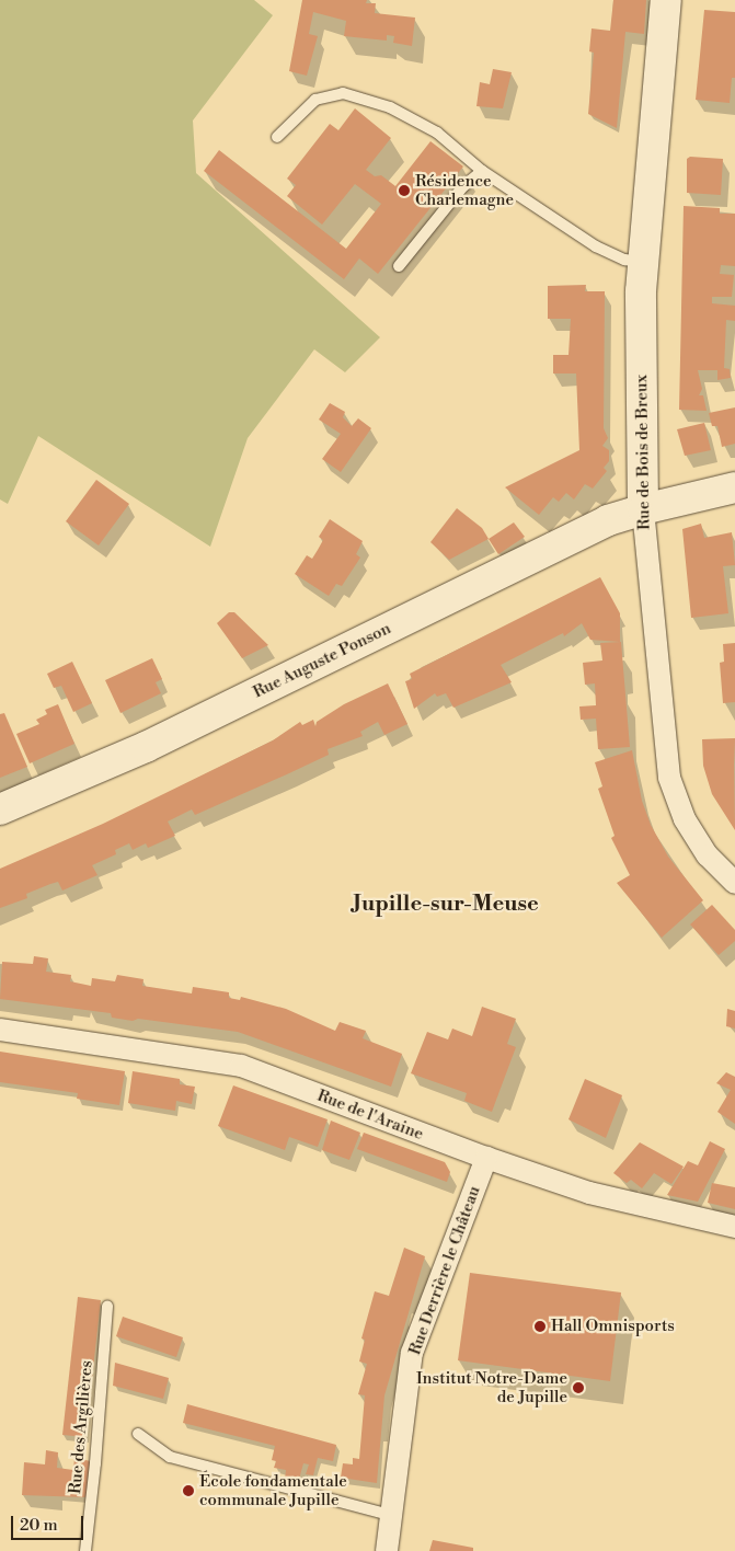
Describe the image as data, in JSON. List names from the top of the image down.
{
  "streets": {
    "street": [
      "Rue de Bois de Breux",
      "Rue Auguste Ponson",
      "Rue de l'Araine",
      "Rue Derrière le Château"
    ],
    "lane": ["Rue des Argilières"]
  },
  "crossings": [
    ["Rue de Bois de Breux", "Rue Auguste Ponson"],
    ["Rue de l'Araine", "Rue Derrière le Château"]
  ],
  "districts": ["Jupille-sur-Meuse"],
  "places": [
    "Résidence Charlemagne",
    "Hall Omnisports",
    "Institut Notre-Dame de Jupille",
    "École fondamentale communale Jupille"
  ],
  "scale_bar": "20 m"
}
